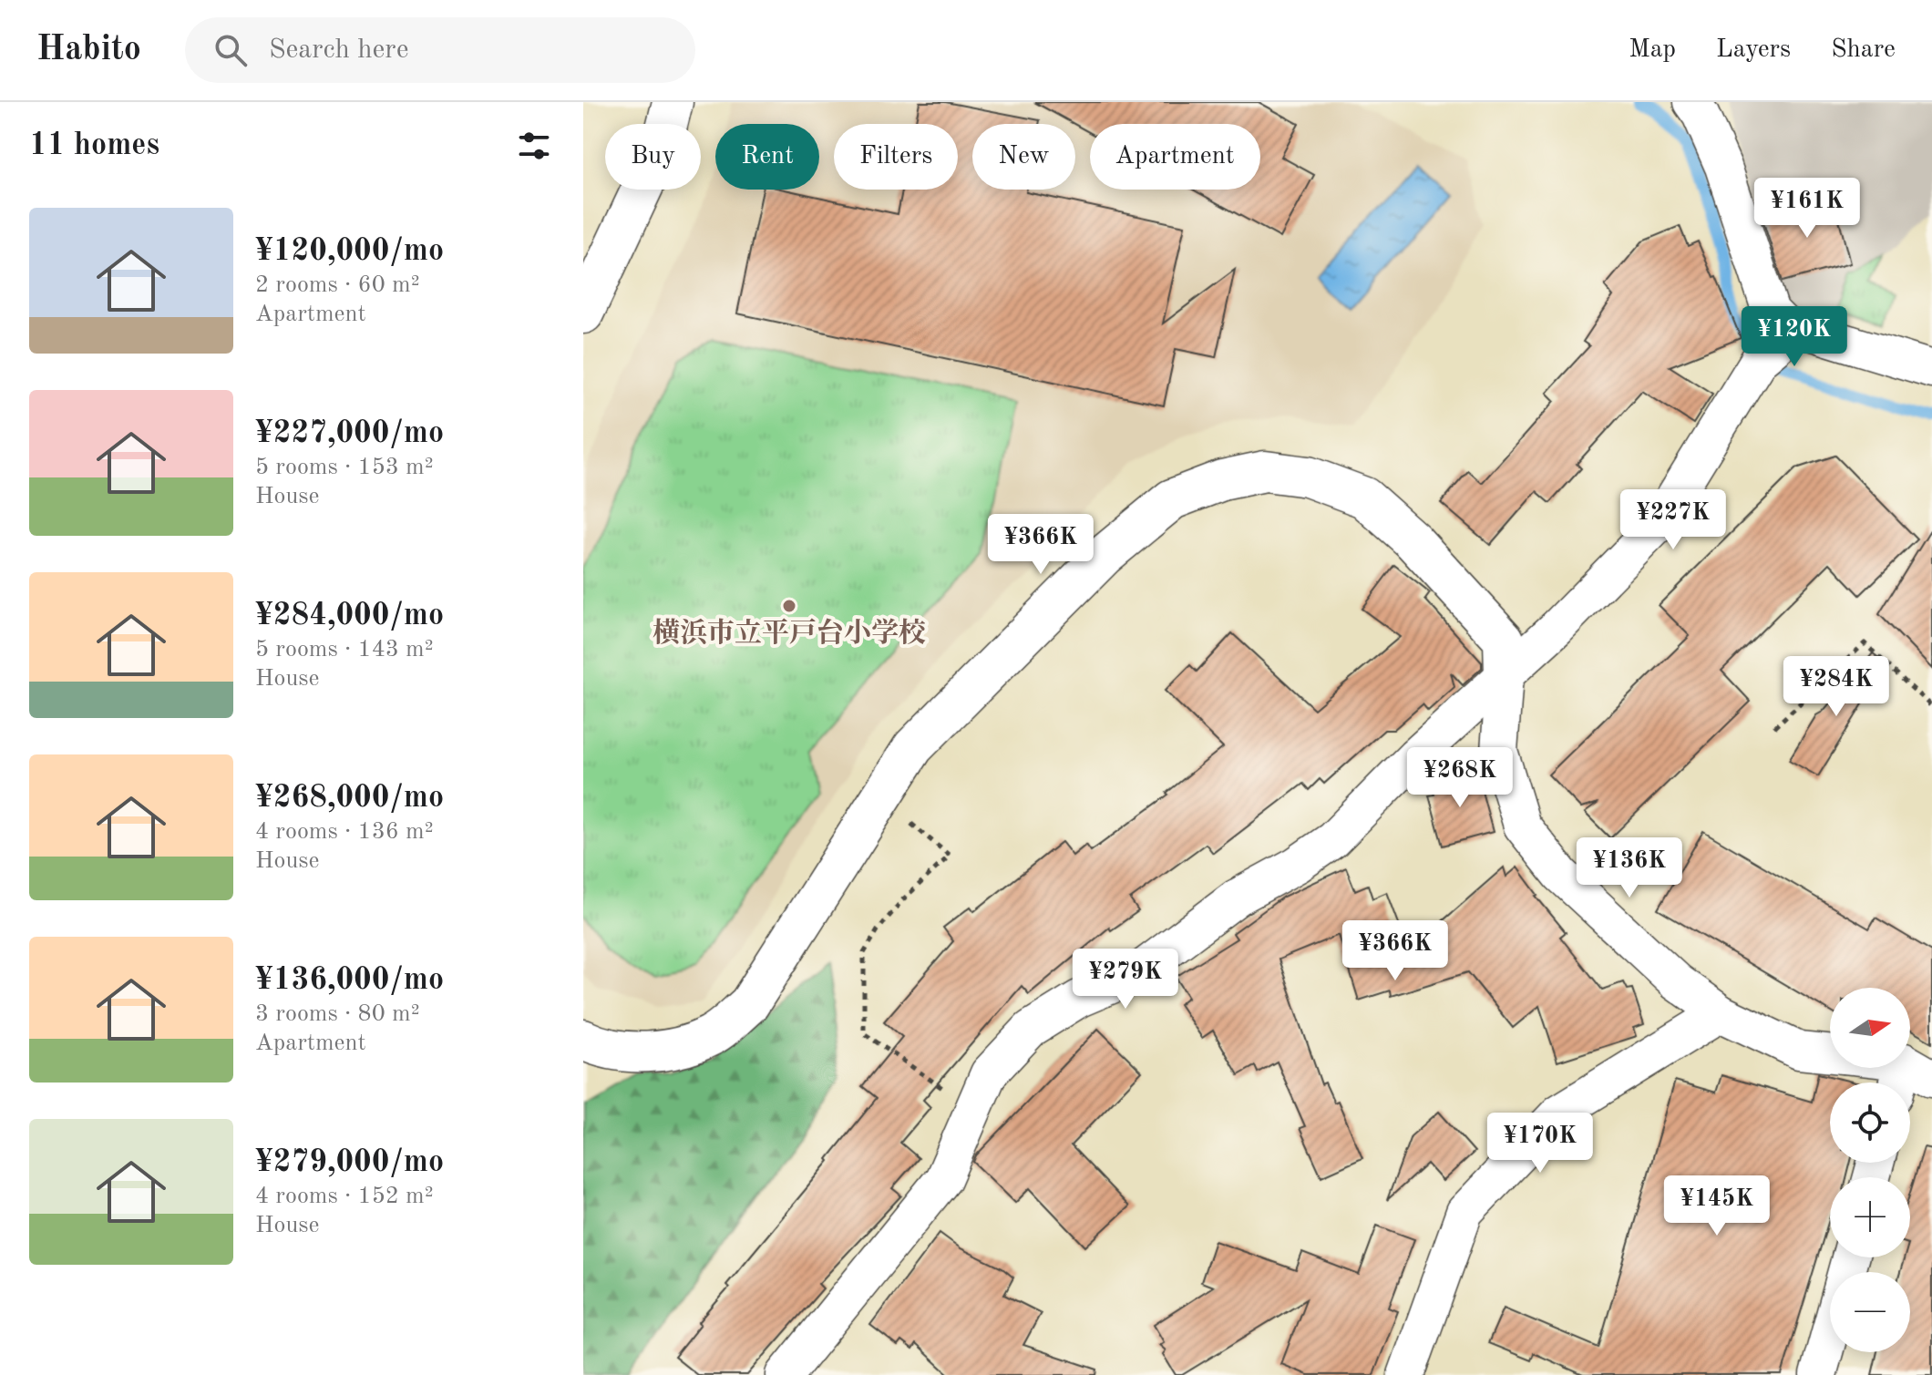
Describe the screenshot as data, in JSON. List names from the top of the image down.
{
  "places": ["横浜市立平戸台小学校"],
  "north": "right",
  "page": {
    "header": "Habito",
    "search": "Search here",
    "nav": ["Map", "Layers", "Share"],
    "heading": "11 homes",
    "chip": [
      "Buy",
      "Rent",
      "Filters",
      "New",
      "Apartment"
    ],
    "price": [
      "¥161K",
      "¥120K",
      "¥227K",
      "¥366K",
      "¥284K",
      "¥268K",
      "¥136K",
      "¥366K",
      "¥279K",
      "¥170K",
      "¥145K"
    ],
    "list": [
      {
        "name": "¥120,000/mo",
        "note": "2 rooms · 60 m² · Apartment"
      },
      {
        "name": "¥227,000/mo",
        "note": "5 rooms · 153 m² · House"
      },
      {
        "name": "¥284,000/mo",
        "note": "5 rooms · 143 m² · House"
      },
      {
        "name": "¥268,000/mo",
        "note": "4 rooms · 136 m² · House"
      },
      {
        "name": "¥136,000/mo",
        "note": "3 rooms · 80 m² · Apartment"
      },
      {
        "name": "¥279,000/mo",
        "note": "4 rooms · 152 m² · House"
      }
    ],
    "map_buttons": ["+", "−"]
  }
}
